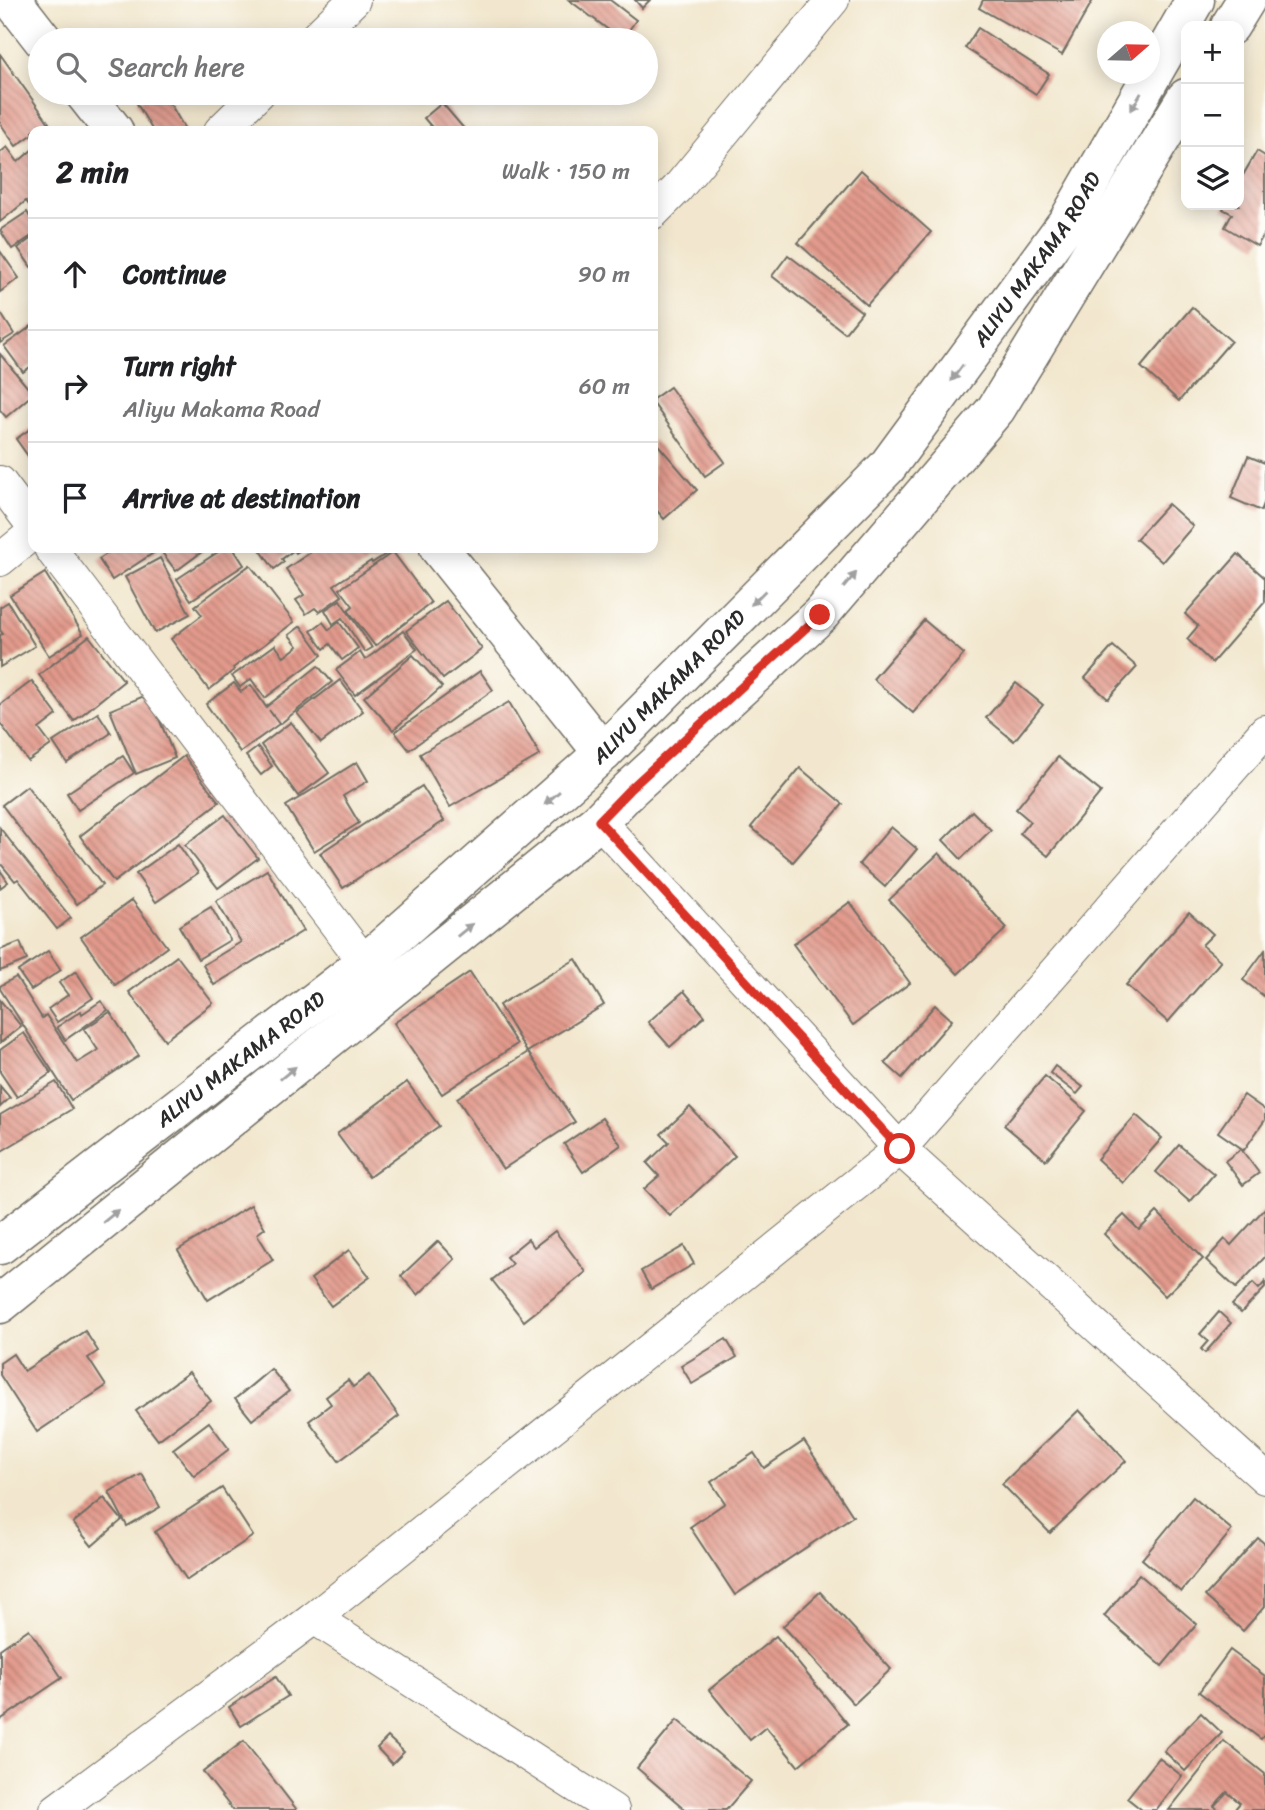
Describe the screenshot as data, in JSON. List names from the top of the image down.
{
  "streets": {
    "street": ["ALIYU MAKAMA ROAD"]
  },
  "north": "right",
  "page": {
    "map_buttons": ["+", "−"],
    "search": "Search here",
    "heading": ["2 min", "Walk · 150 m"],
    "list": [
      ["Continue", "90 m"],
      ["Turn right", "Aliyu Makama Road", "60 m"],
      "Arrive at destination"
    ]
  }
}
